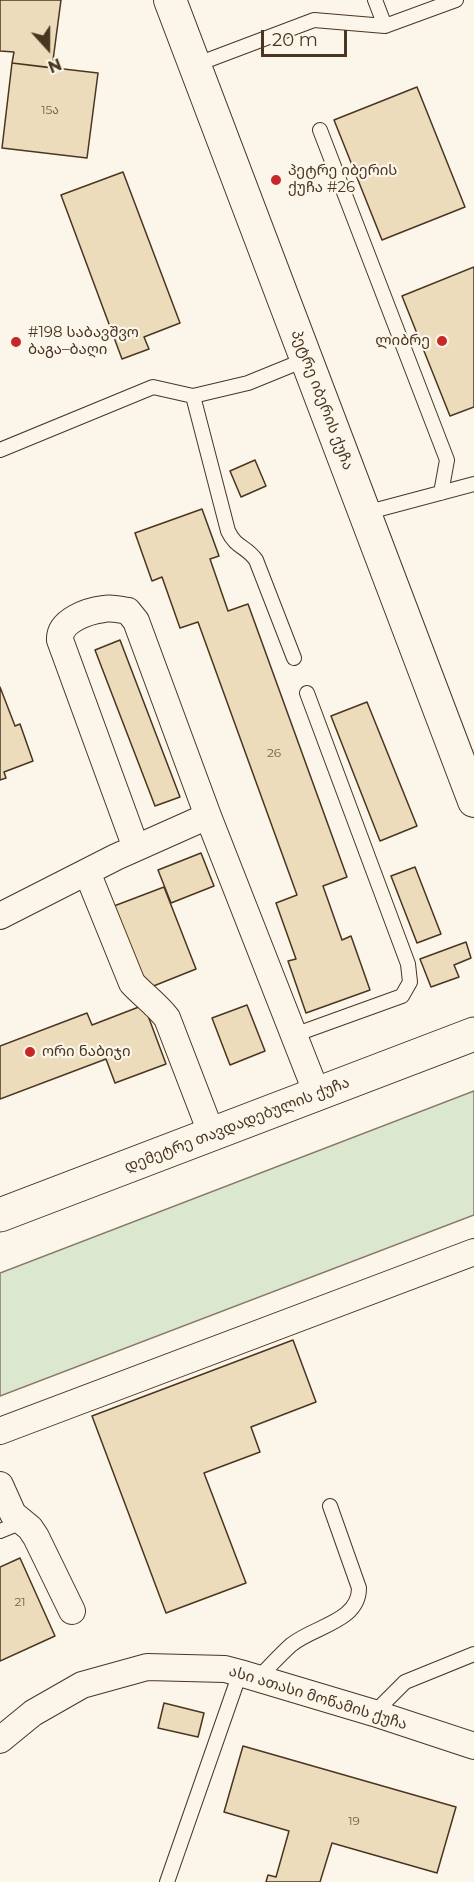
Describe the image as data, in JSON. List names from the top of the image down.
{
  "streets": {
    "main road": ["დემეტრე თავდადებულის ქუჩა"],
    "street": ["პეტრე იბერის ქუჩა", "ასი ათასი მოწამის ქუჩა"]
  },
  "places": [
    "პეტრე იბერის ქუჩა #26",
    "ლიბრე",
    "#198 საბავშვო ბაგა–ბაღი",
    "ორი ნაბიჯი"
  ],
  "house_numbers": [
    "15ა",
    "26",
    "21",
    "19"
  ],
  "scale_bar": "20 m",
  "north": "bottom"
}
